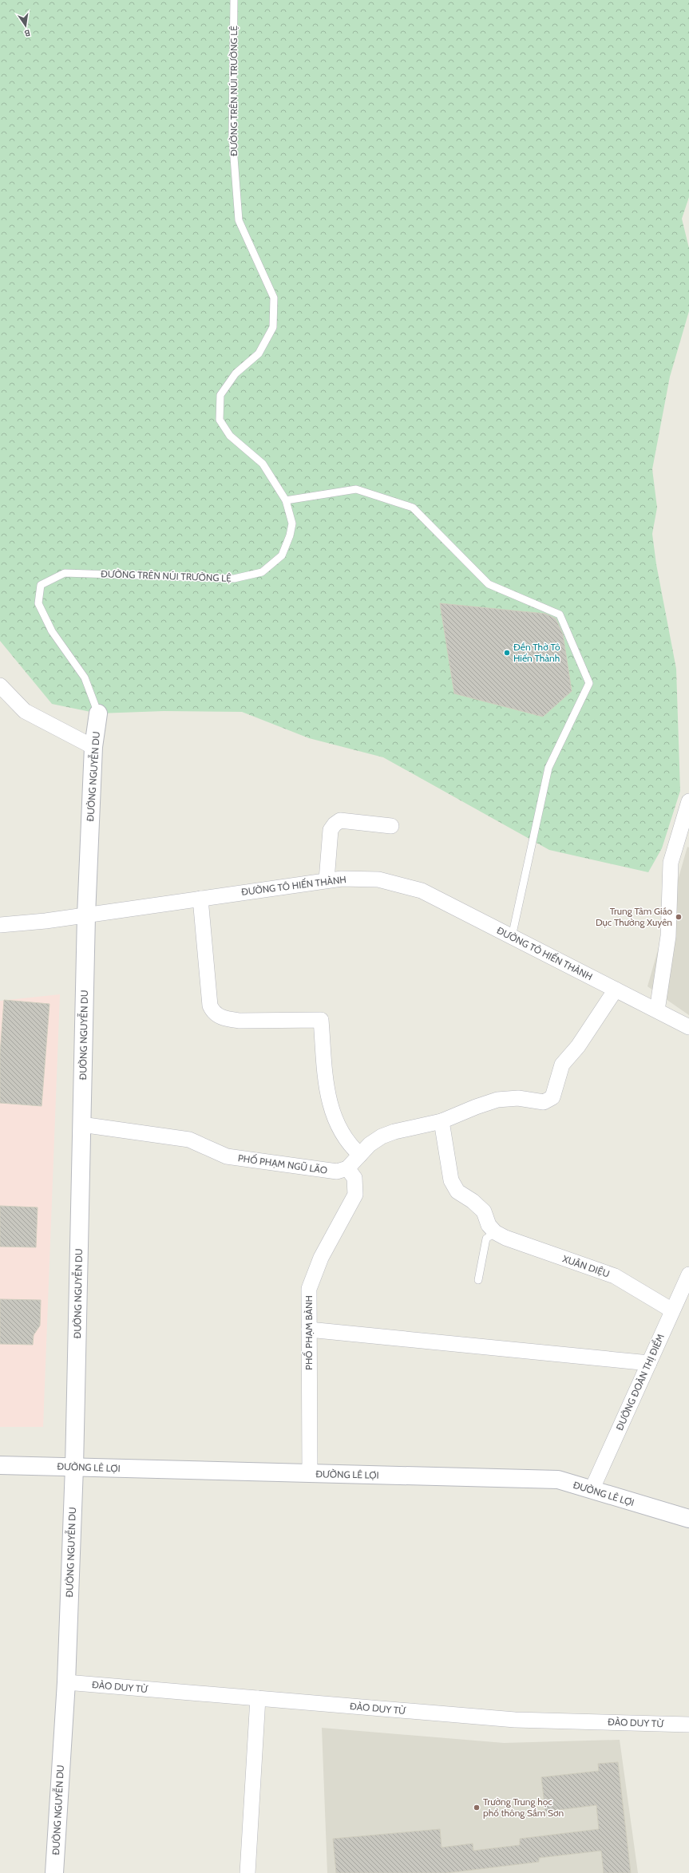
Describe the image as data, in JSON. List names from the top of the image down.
{
  "streets": {
    "street": [
      "ĐƯỜNG NGUYỄN DU",
      "ĐƯỜNG TÔ HIẾN THÀNH",
      "PHỐ PHẠM NGŨ LÃO",
      "XUÂN DIỆU",
      "PHỐ PHẠM BÀNH",
      "ĐƯỜNG ĐOÀN THỊ ĐIỂM",
      "ĐƯỜNG LÊ LỢI",
      "ĐÀO DUY TỪ"
    ],
    "lane": ["ĐƯỜNG TRÊN NÚI TRƯỜNG LỆ"]
  },
  "crossings": [
    ["ĐƯỜNG TRÊN NÚI TRƯỜNG LỆ", "ĐƯỜNG NGUYỄN DU"],
    ["ĐƯỜNG NGUYỄN DU", "ĐƯỜNG TÔ HIẾN THÀNH"],
    ["ĐƯỜNG NGUYỄN DU", "PHỐ PHẠM NGŨ LÃO"],
    ["ĐƯỜNG NGUYỄN DU", "ĐƯỜNG LÊ LỢI"],
    ["ĐƯỜNG NGUYỄN DU", "ĐÀO DUY TỪ"],
    ["PHỐ PHẠM NGŨ LÃO", "PHỐ PHẠM BÀNH"],
    ["XUÂN DIỆU", "ĐƯỜNG ĐOÀN THỊ ĐIỂM"],
    ["PHỐ PHẠM BÀNH", "ĐƯỜNG LÊ LỢI"],
    ["ĐƯỜNG ĐOÀN THỊ ĐIỂM", "ĐƯỜNG LÊ LỢI"]
  ],
  "places": ["Đền Thờ Tô Hiến Thành", "Trung Tâm Giáo Dục Thường Xuyên", "Trường Trung học phổ thông Sầm Sơn"],
  "north": "bottom"
}
